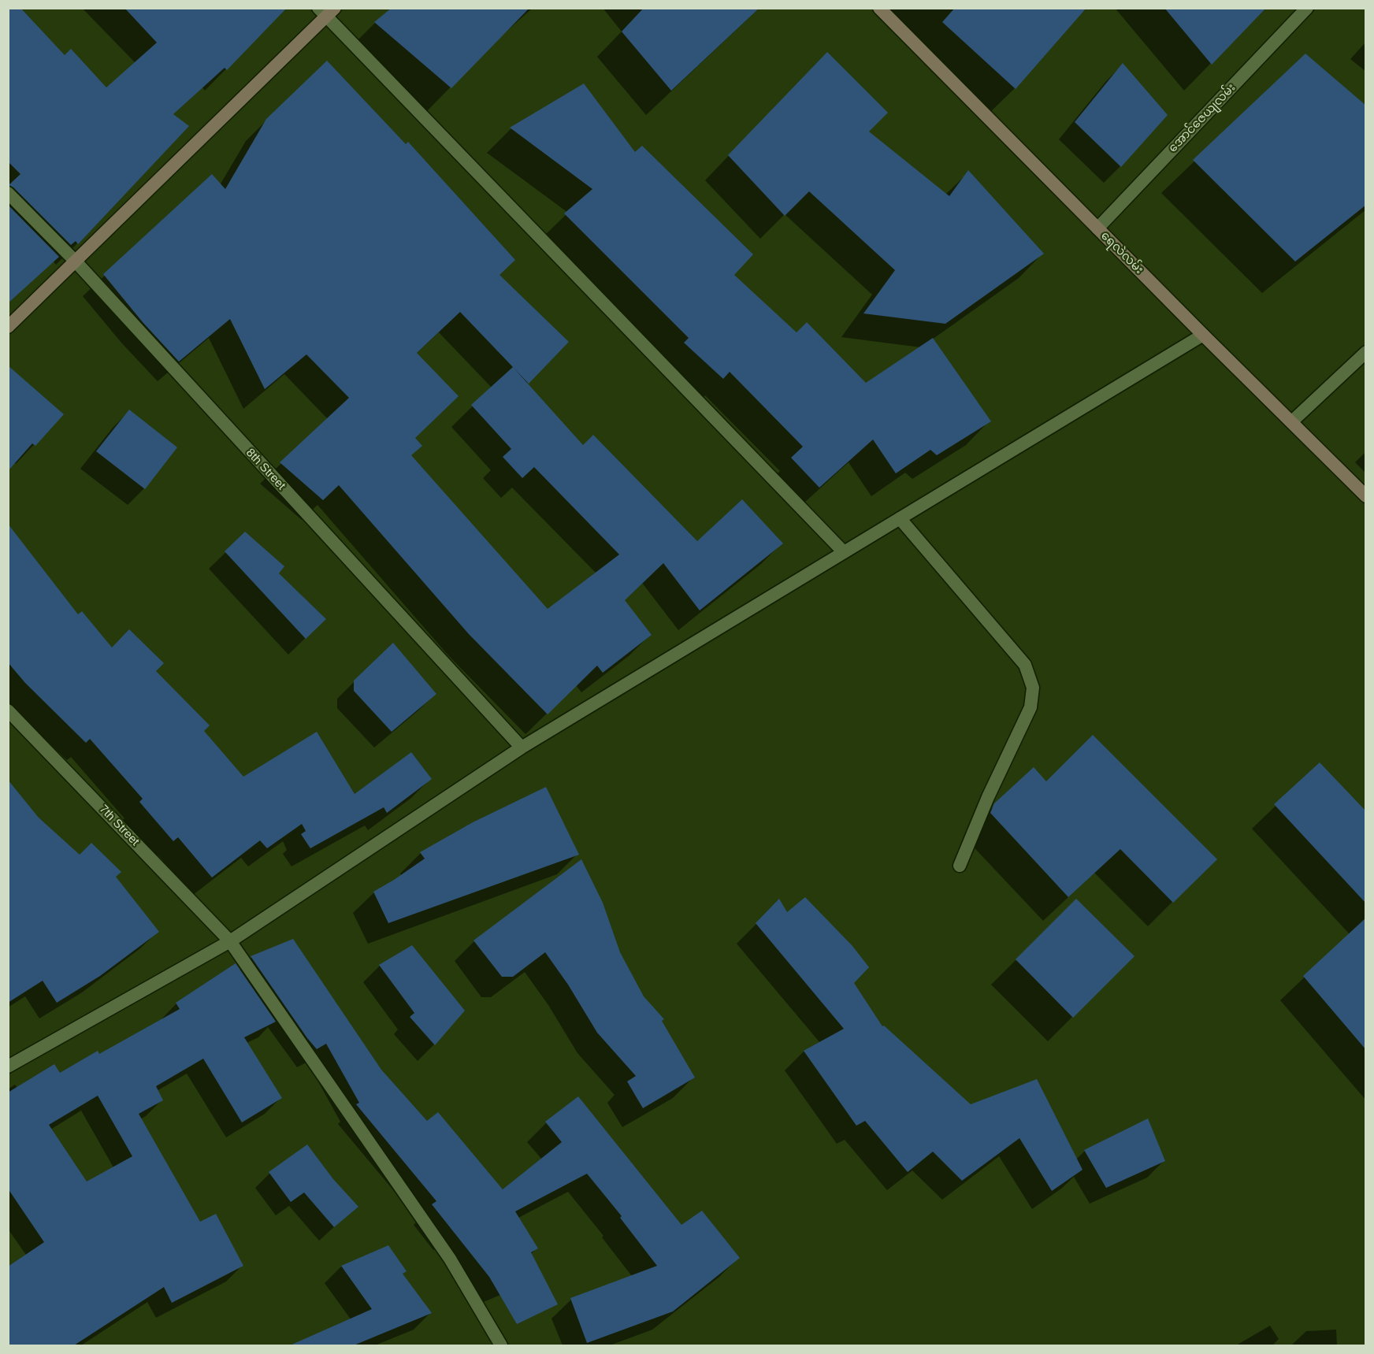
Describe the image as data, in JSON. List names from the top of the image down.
{
  "streets": {
    "main road": ["ရေလဲလမ်း"],
    "street": ["အောင်ဇေယျလမ်း", "8th Street", "7th Street"]
  },
  "crossings": [
    ["အောင်ဇေယျလမ်း", "ရေလဲလမ်း"]
  ]
}
